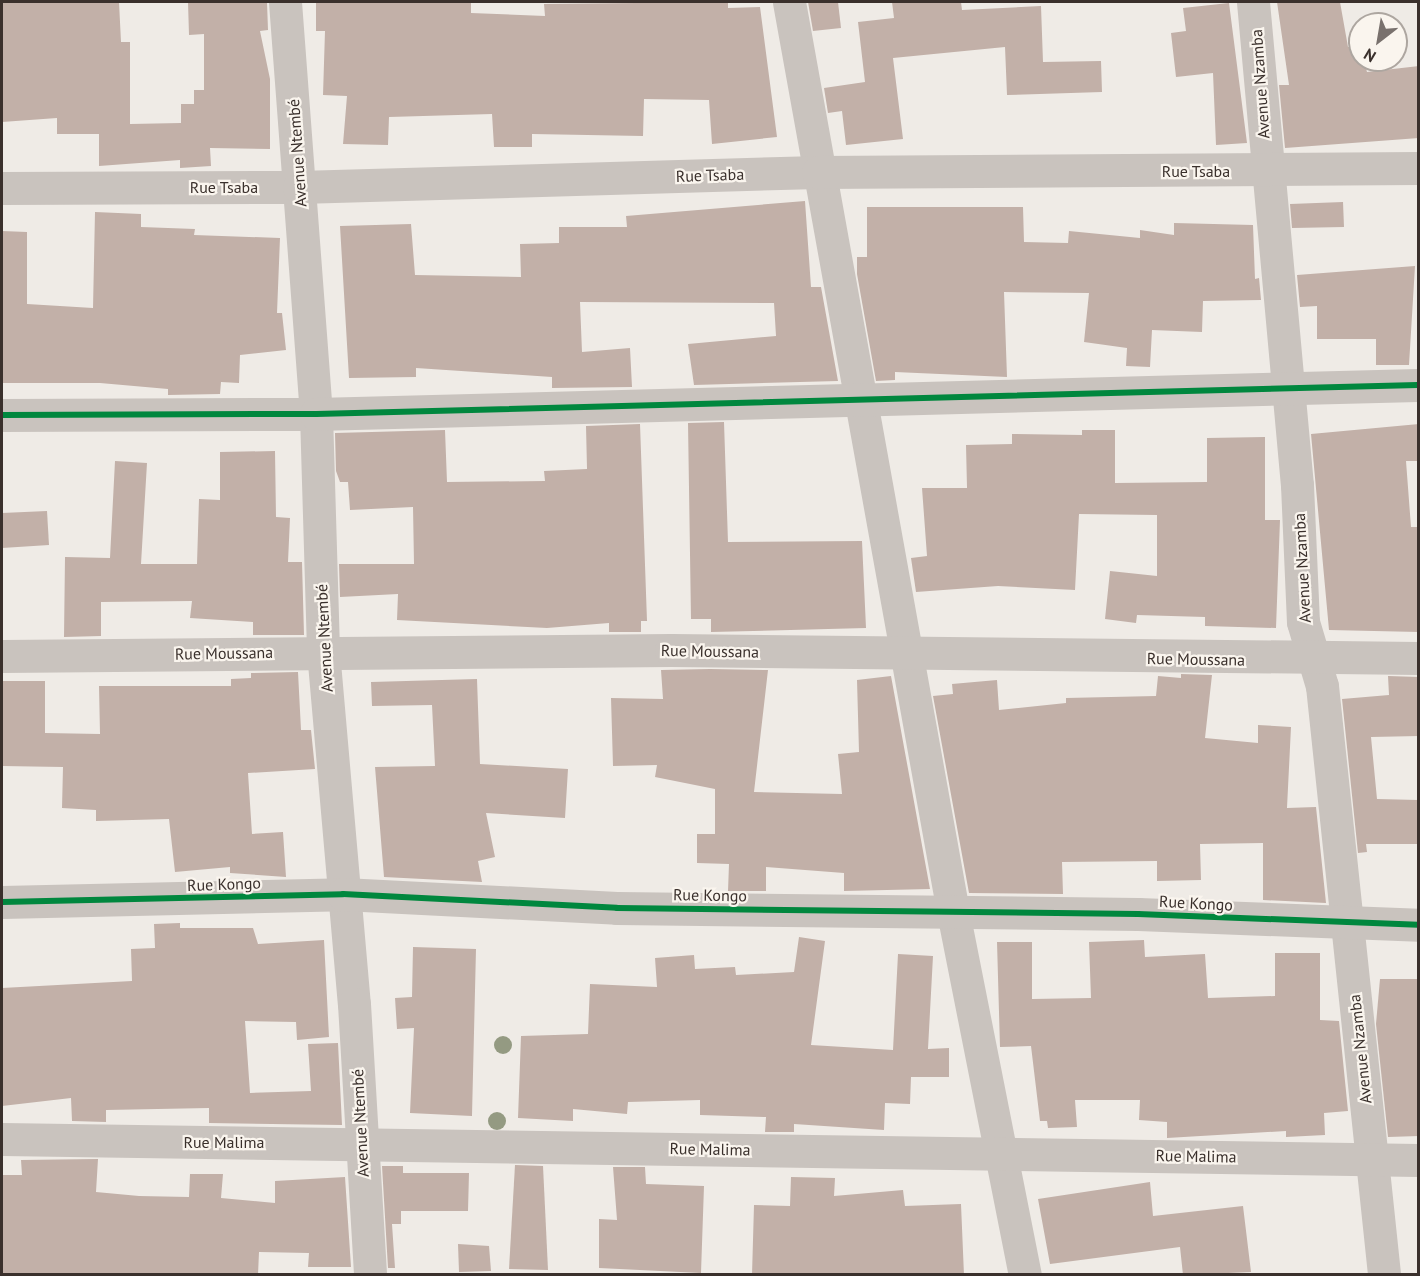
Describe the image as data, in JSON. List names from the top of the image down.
{
  "streets": {
    "street": [
      "Avenue Nzamba",
      "Avenue Ntembé",
      "Rue Tsaba",
      "Rue Moussana",
      "Rue Kongo",
      "Rue Malima"
    ]
  },
  "crossings": [
    ["Avenue Nzamba", "Rue Tsaba"],
    ["Avenue Nzamba", "Rue Moussana"],
    ["Avenue Nzamba", "Rue Kongo"],
    ["Avenue Nzamba", "Rue Malima"],
    ["Avenue Ntembé", "Rue Tsaba"],
    ["Avenue Ntembé", "Rue Moussana"],
    ["Avenue Ntembé", "Rue Kongo"],
    ["Avenue Ntembé", "Rue Malima"]
  ],
  "north": "bottom left"
}
